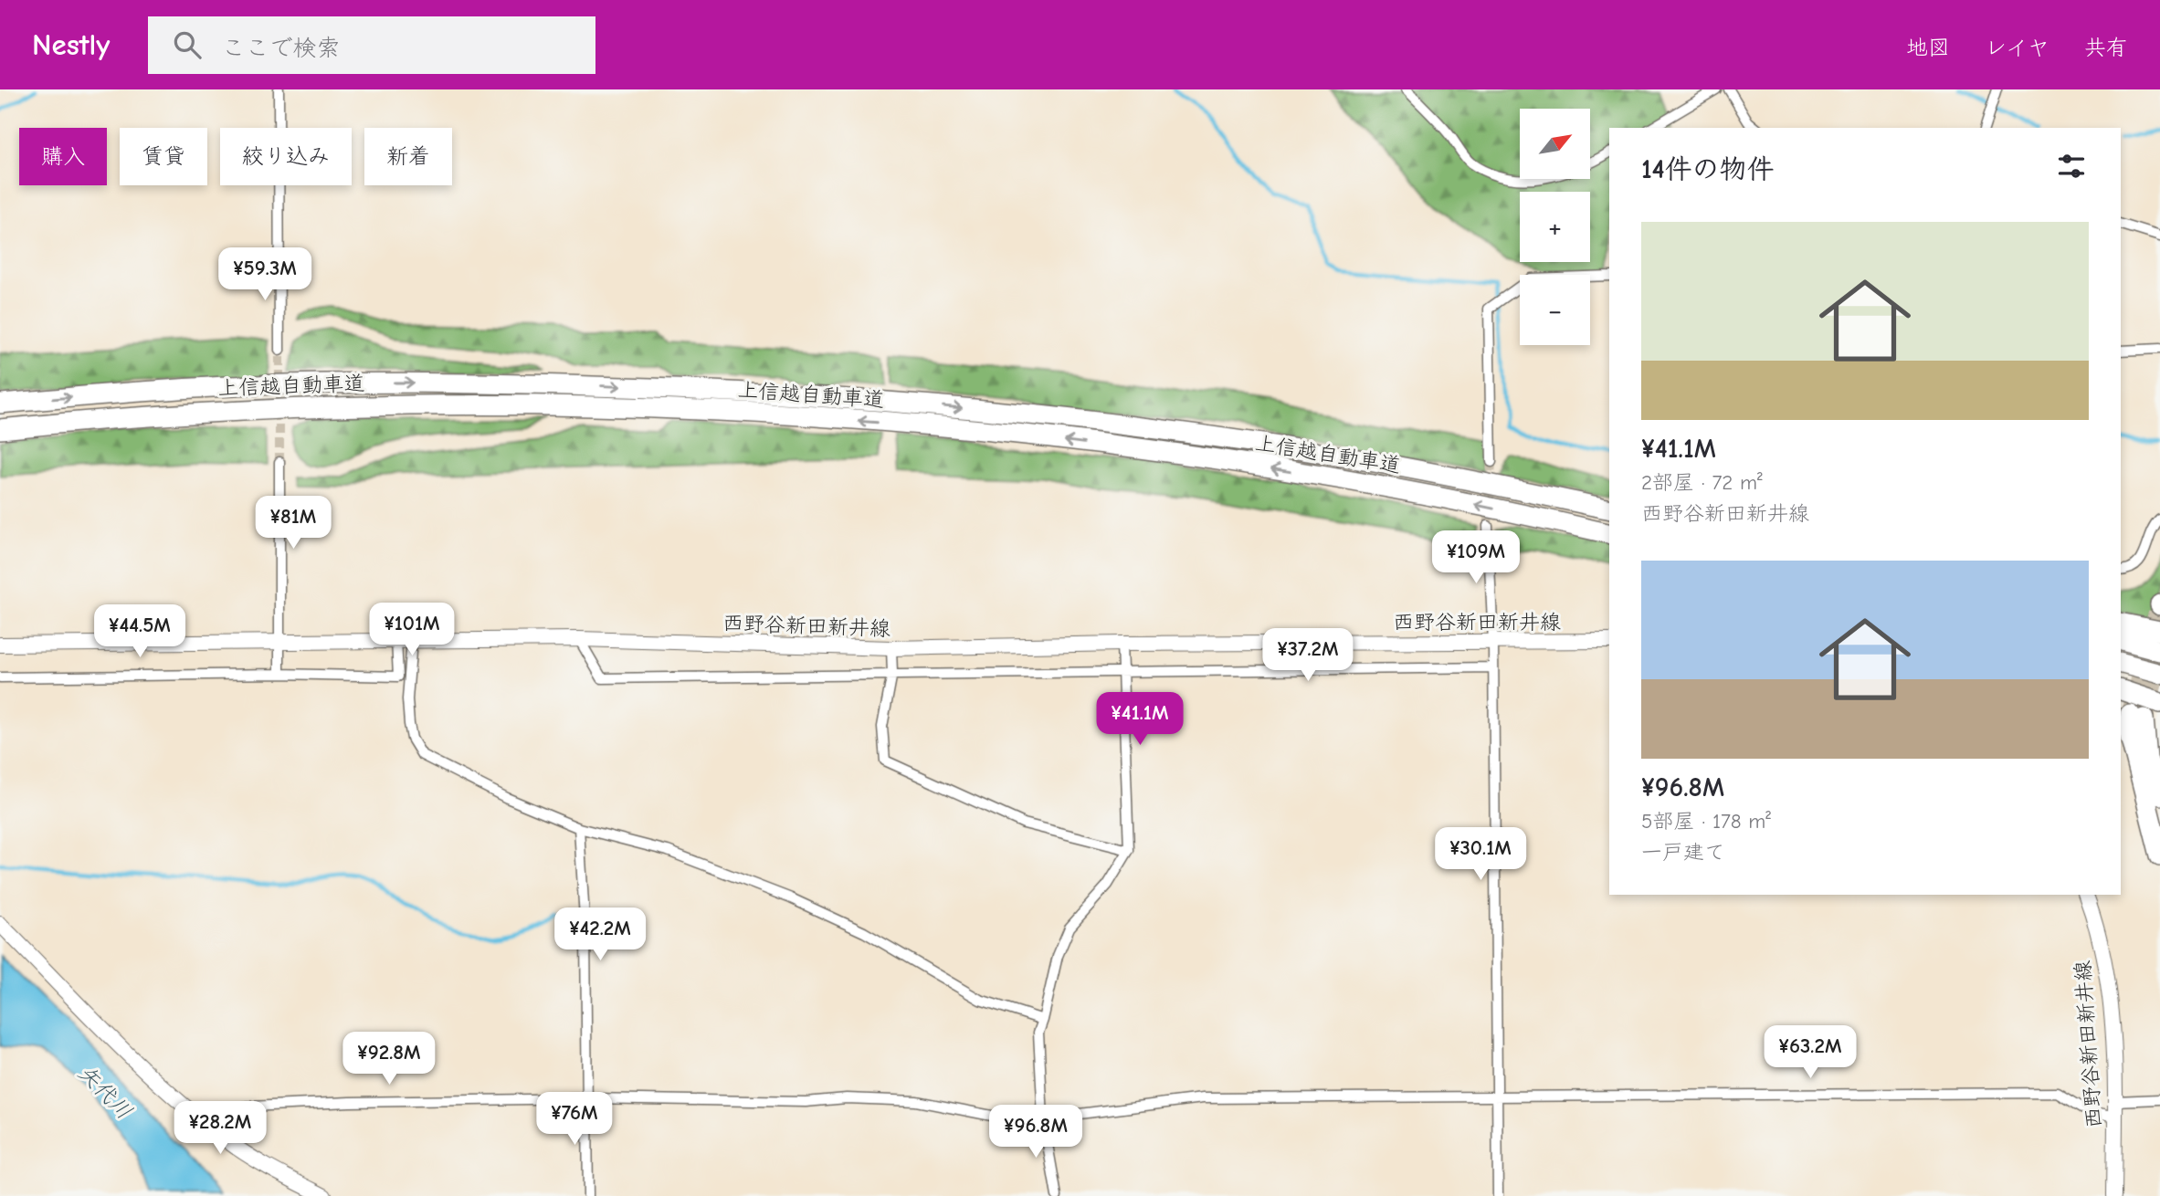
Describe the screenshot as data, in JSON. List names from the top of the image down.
{
  "streets": {
    "highway": ["上信越自動車道"],
    "main road": ["西野谷新田新井線"]
  },
  "water": ["矢代川"],
  "north": "top right",
  "page": {
    "header": "Nestly",
    "search": "ここで検索",
    "nav": ["地図", "レイヤ", "共有"],
    "map_buttons": ["+", "−"],
    "chip": [
      "購入",
      "賃貸",
      "絞り込み",
      "新着"
    ],
    "heading": "14件の物件",
    "list": [
      {
        "name": "¥41.1M",
        "note": "2部屋 · 72 m² · 西野谷新田新井線"
      },
      {
        "name": "¥96.8M",
        "note": "5部屋 · 178 m² · 一戸建て"
      }
    ],
    "price": [
      "¥59.3M",
      "¥81M",
      "¥109M",
      "¥101M",
      "¥44.5M",
      "¥37.2M",
      "¥41.1M",
      "¥30.1M",
      "¥42.2M",
      "¥63.2M",
      "¥92.8M",
      "¥76M",
      "¥28.2M",
      "¥96.8M"
    ]
  }
}
